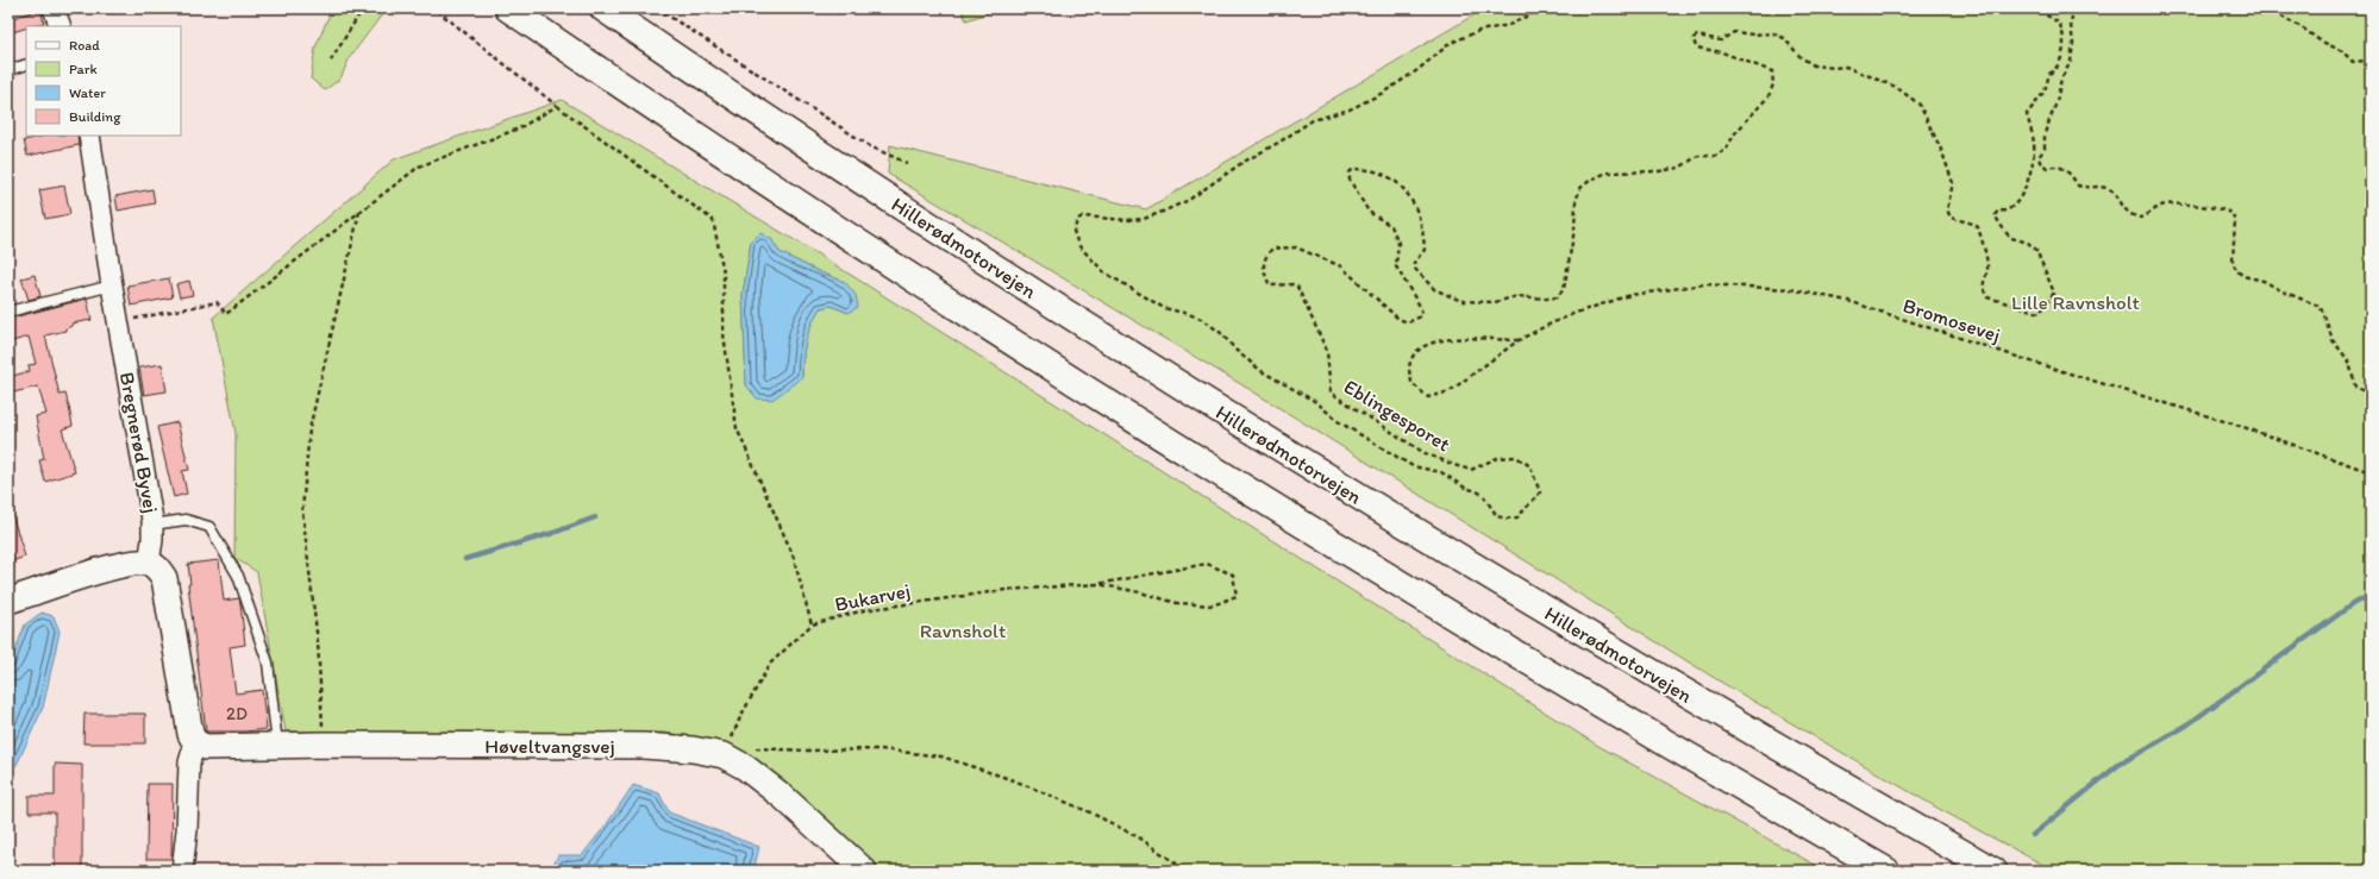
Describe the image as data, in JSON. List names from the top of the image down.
{
  "streets": {
    "highway": ["Hillerødmotorvejen"],
    "street": ["Bregnerød Byvej", "Høveltvangsvej"],
    "path": ["Bromosevej", "Eblingesporet", "Bukarvej"]
  },
  "crossings": [
    ["Bukarvej", "Høveltvangsvej"]
  ],
  "parks": ["Lille Ravnsholt", "Ravnsholt"],
  "house_numbers": ["2D"],
  "legend": [
    "Road",
    "Park",
    "Water",
    "Building"
  ]
}
